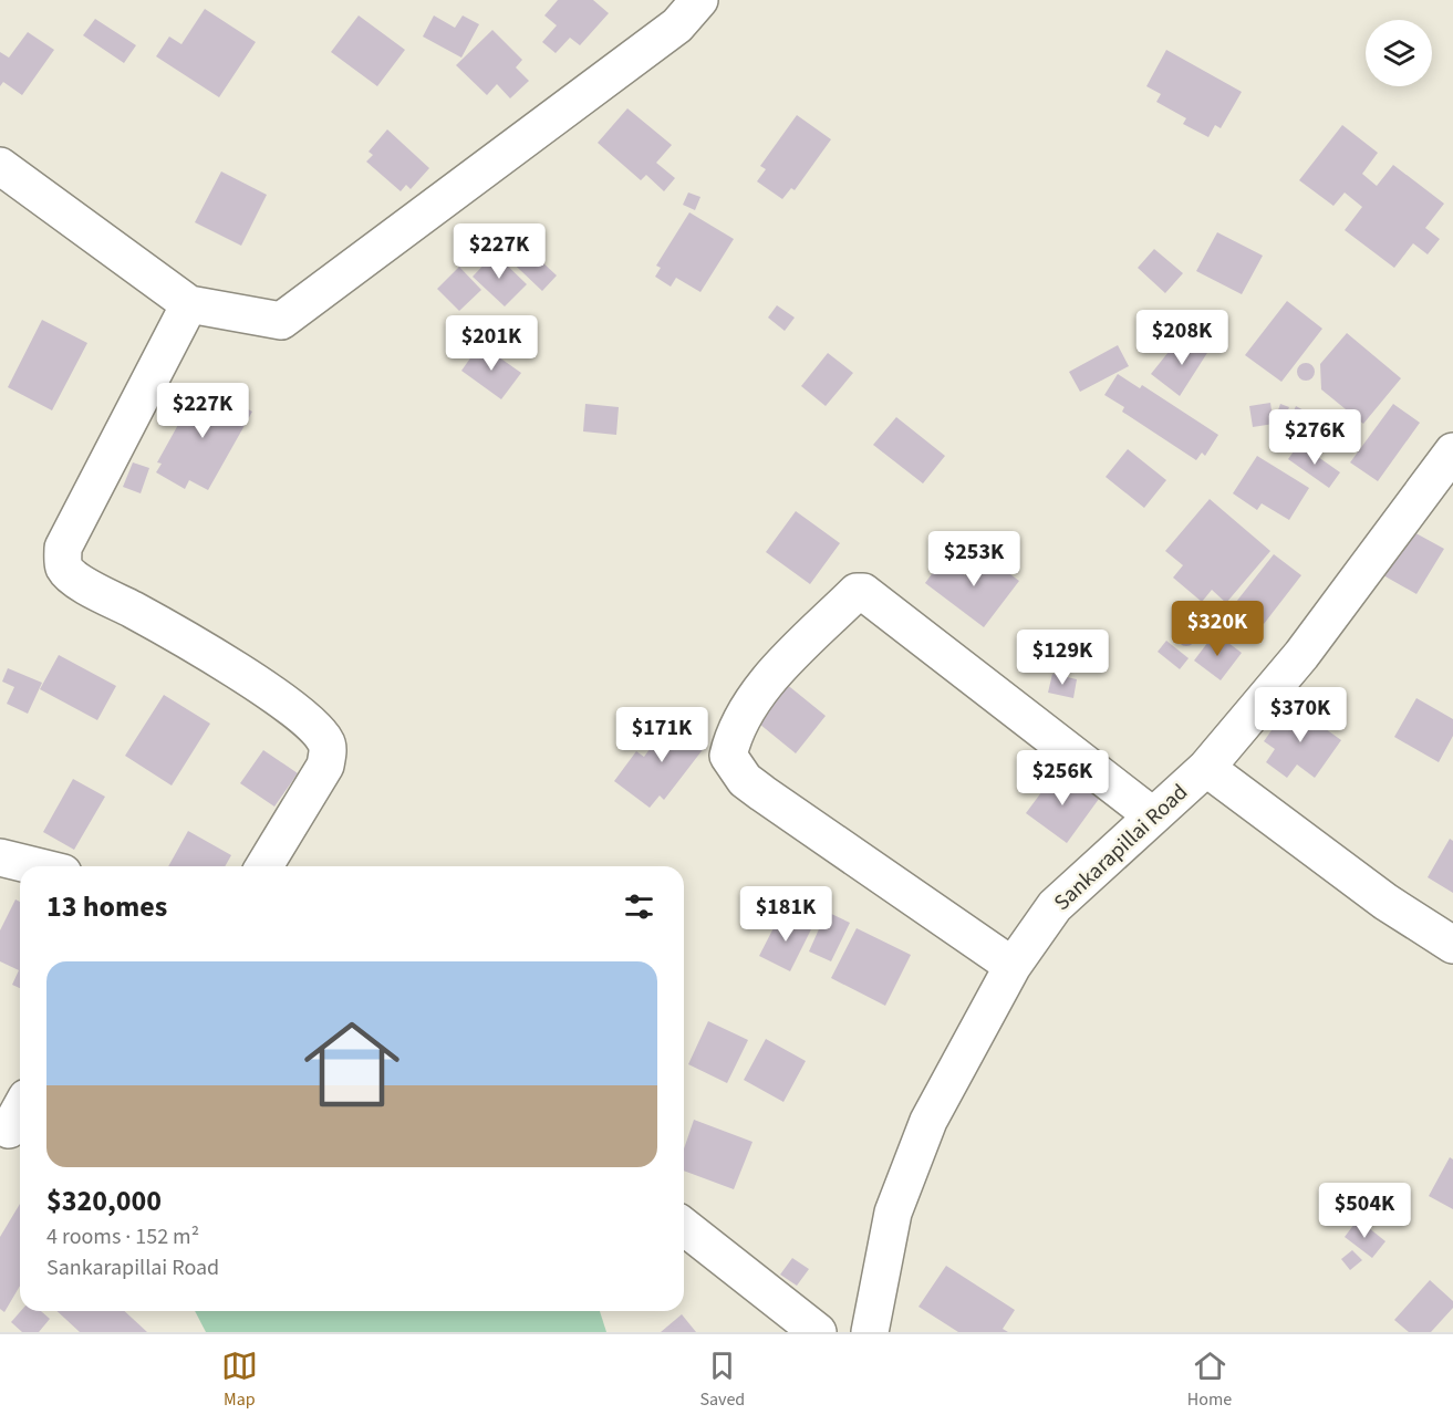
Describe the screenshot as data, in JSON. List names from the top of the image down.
{
  "streets": {
    "street": ["Sankarapillai Road"]
  },
  "page": {
    "price": [
      "$227K",
      "$208K",
      "$201K",
      "$227K",
      "$276K",
      "$253K",
      "$320K",
      "$129K",
      "$370K",
      "$171K",
      "$256K",
      "$181K",
      "$504K"
    ],
    "heading": "13 homes",
    "list": [
      {
        "name": "$320,000",
        "note": "4 rooms · 152 m² · Sankarapillai Road"
      }
    ],
    "tabs": ["Map", "Saved", "Home"]
  }
}
